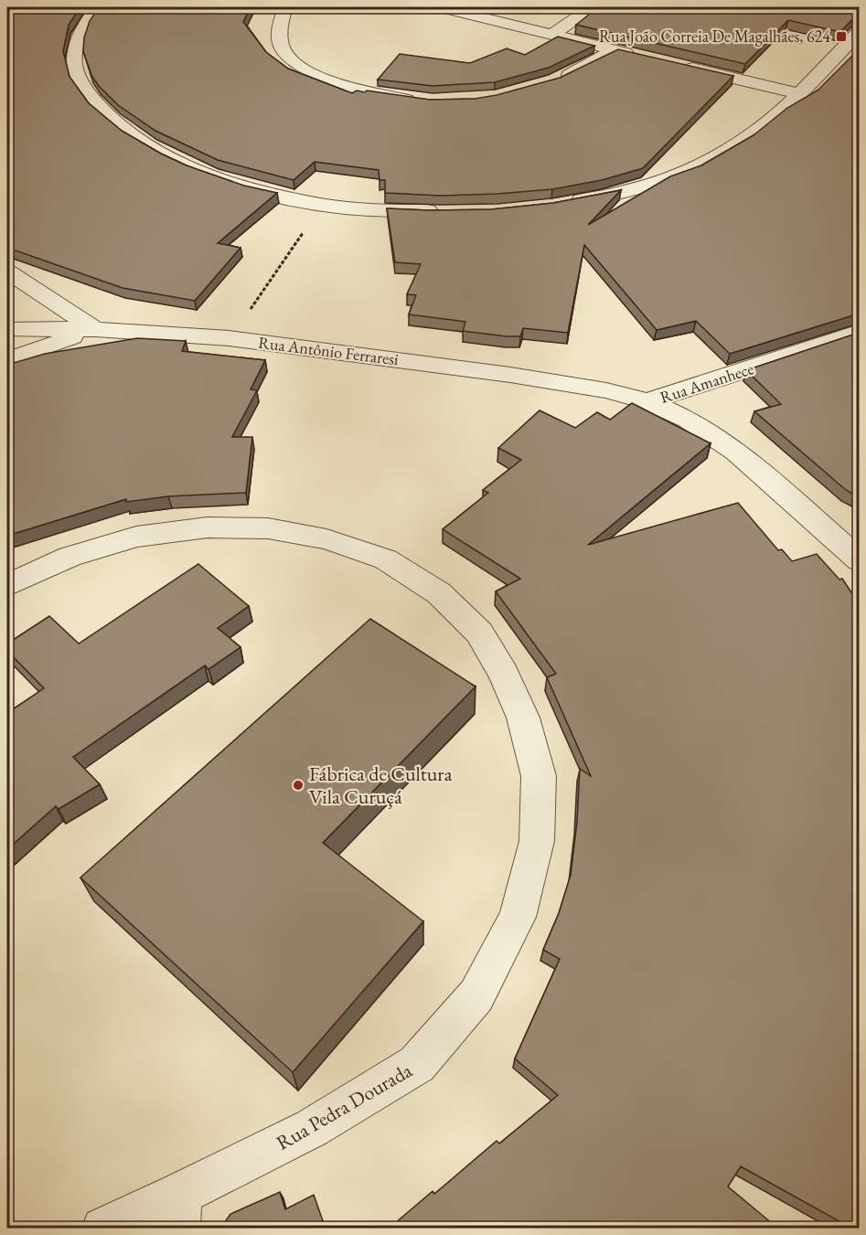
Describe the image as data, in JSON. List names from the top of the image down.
{
  "streets": {
    "street": ["Rua Antônio Ferraresi", "Rua Amanhece", "Rua Pedra Dourada"]
  },
  "crossings": [
    ["Rua Antônio Ferraresi", "Rua Amanhece"]
  ],
  "places": {
    "transit": ["Rua João Correia De Magalhães, 624"],
    "other": ["Fábrica de Cultura Vila Curuçá"]
  }
}
